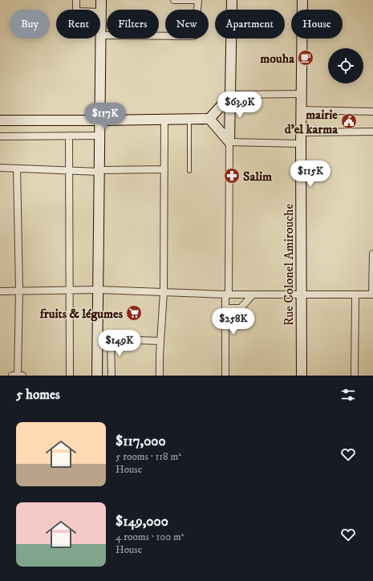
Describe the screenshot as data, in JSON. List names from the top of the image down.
{
  "streets": {
    "street": ["Rue Colonel Amirouche"]
  },
  "places": {
    "cafe": ["mouha"],
    "public building": ["mairie d'el karma"],
    "pharmacy": ["Salim"],
    "supermarket": ["fruits & légumes"]
  },
  "page": {
    "chip": [
      "Buy",
      "Rent",
      "Filters",
      "New",
      "Apartment",
      "House"
    ],
    "price": [
      "$63.9K",
      "$117K",
      "$115K",
      "$258K",
      "$149K"
    ],
    "heading": "5 homes",
    "list": [
      {
        "name": "$117,000",
        "note": "5 rooms · 118 m² · House"
      },
      {
        "name": "$149,000",
        "note": "4 rooms · 100 m² · House"
      }
    ]
  }
}
